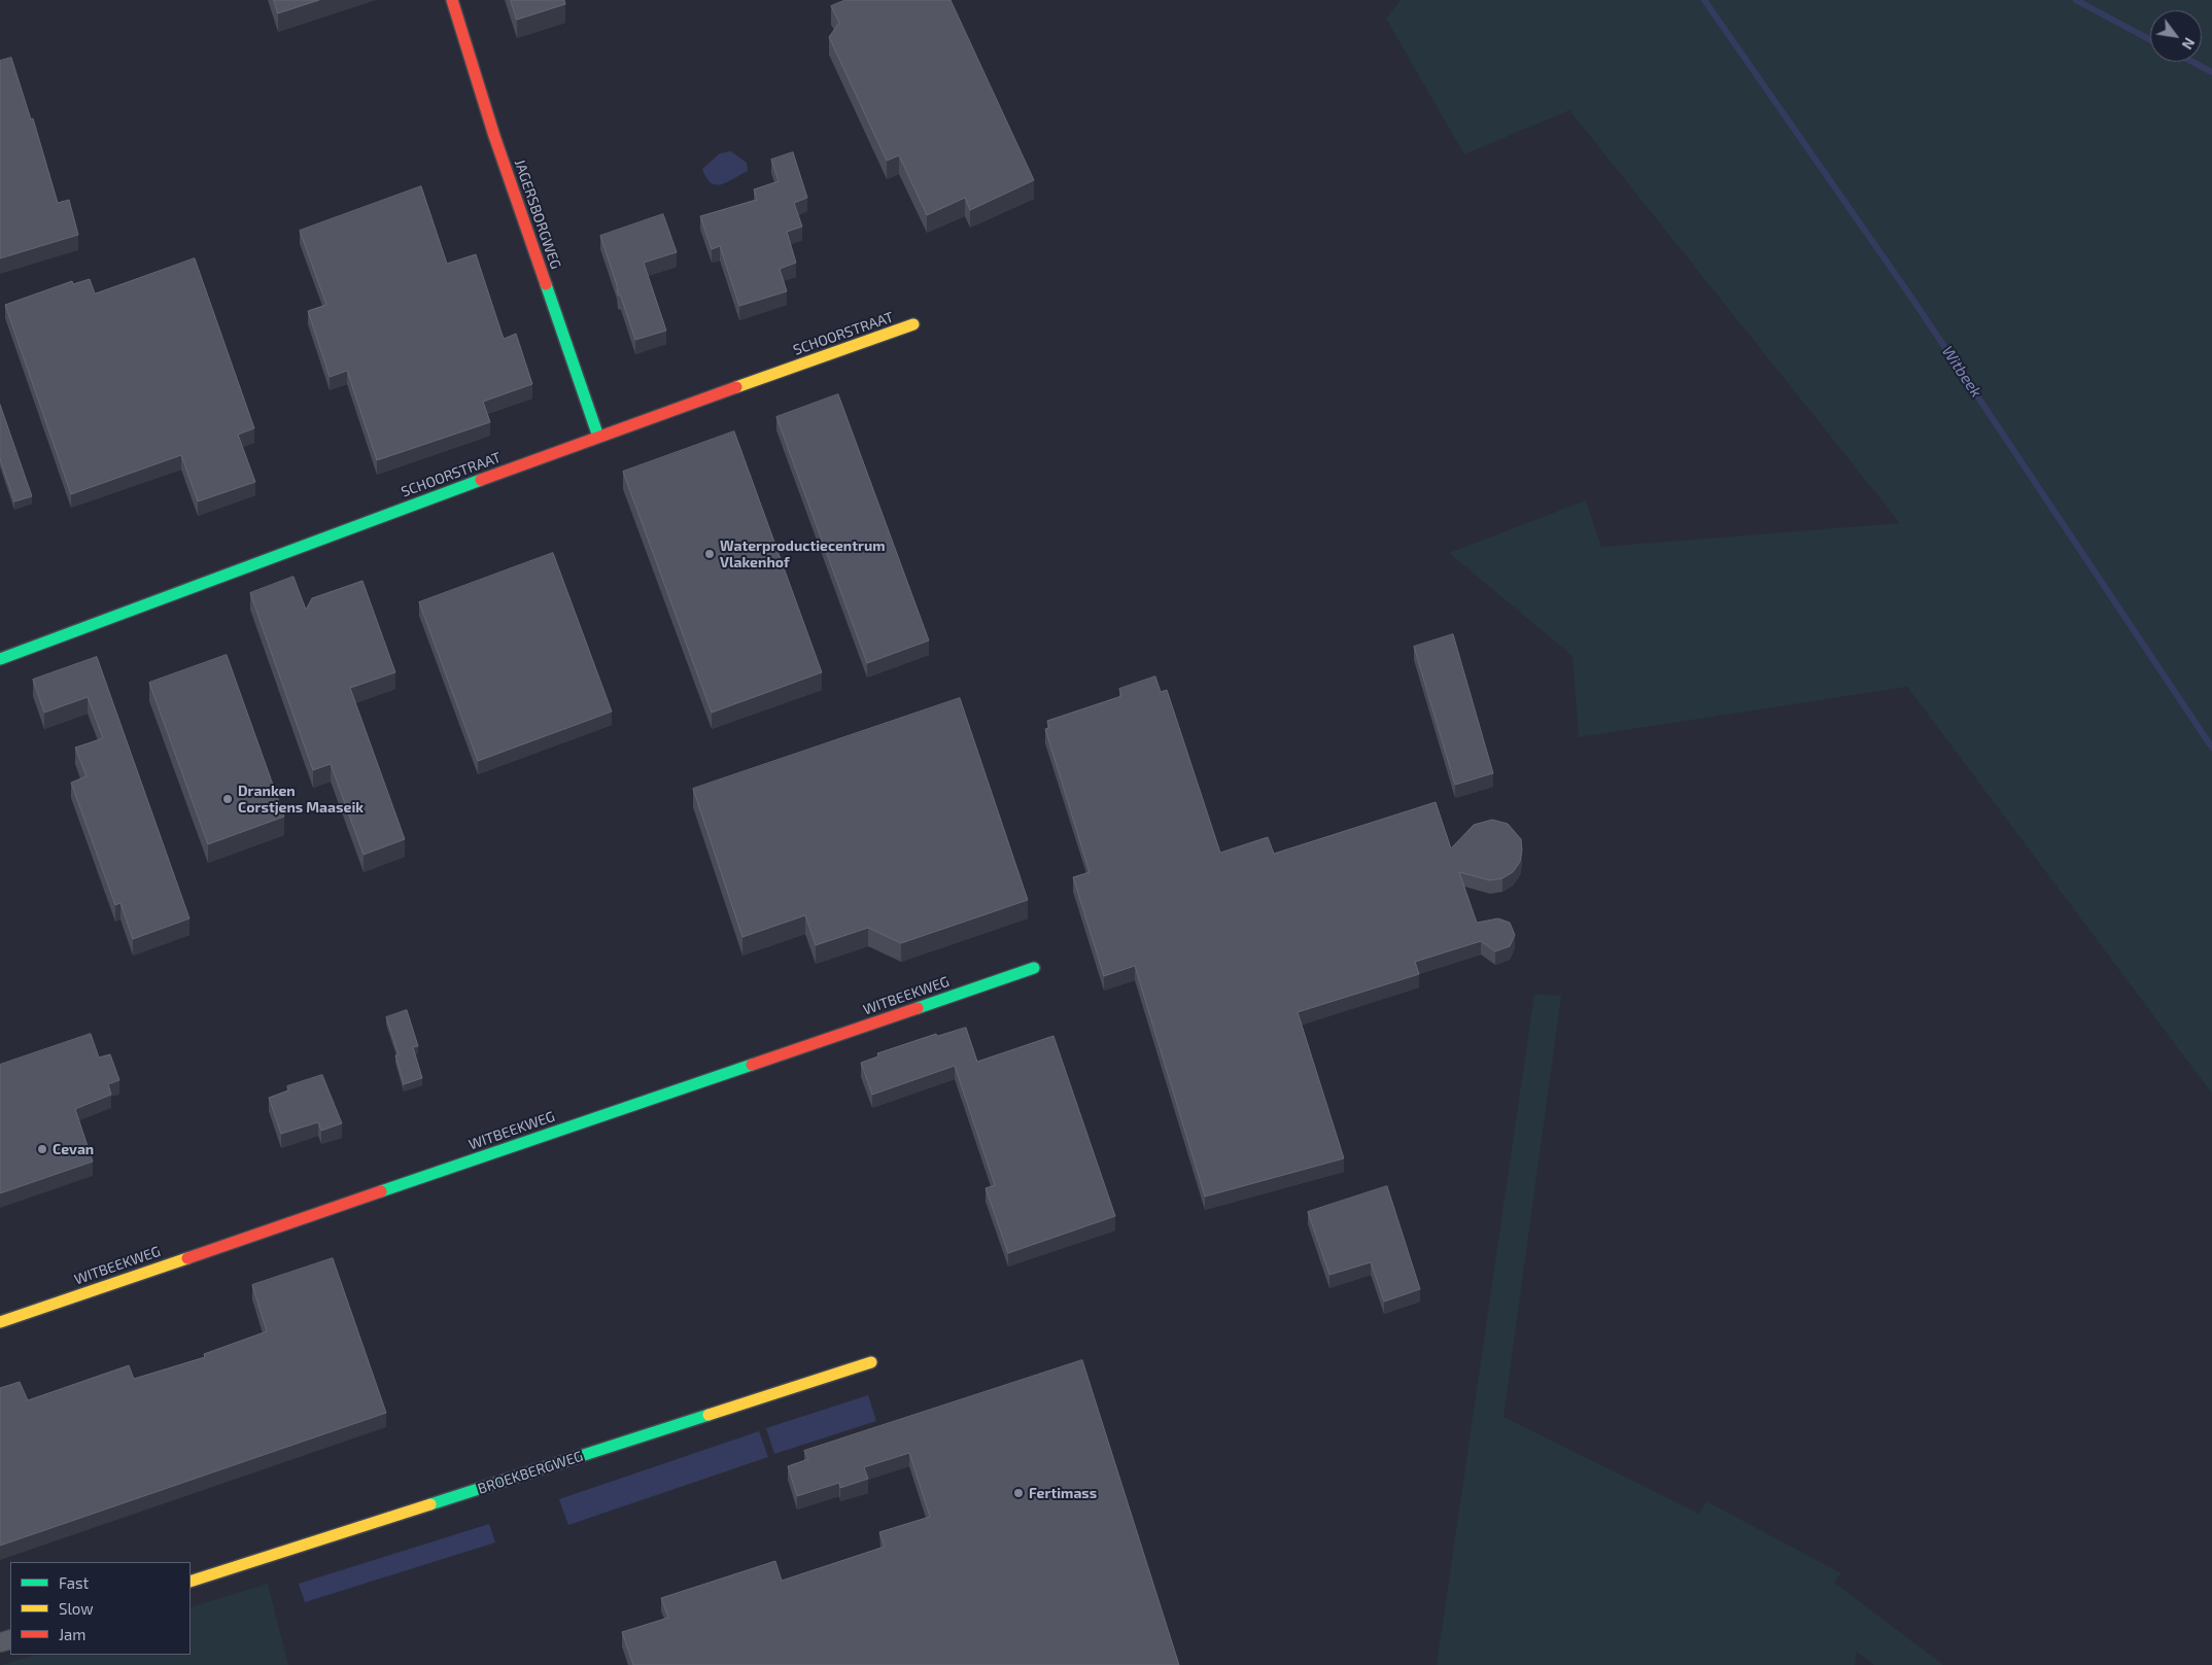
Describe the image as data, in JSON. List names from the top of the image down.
{
  "streets": {
    "street": [
      "JAGERSBORGWEG",
      "SCHOORSTRAAT",
      "WITBEEKWEG",
      "BROEKBERGWEG"
    ]
  },
  "crossings": [
    ["JAGERSBORGWEG", "SCHOORSTRAAT"]
  ],
  "water": ["Witbeek"],
  "places": [
    "Waterproductiecentrum Vlakenhof",
    "Dranken Corstjens Maaseik",
    "Cevan",
    "Fertimass"
  ],
  "legend": ["Fast", "Slow", "Jam"],
  "north": "bottom right"
}
